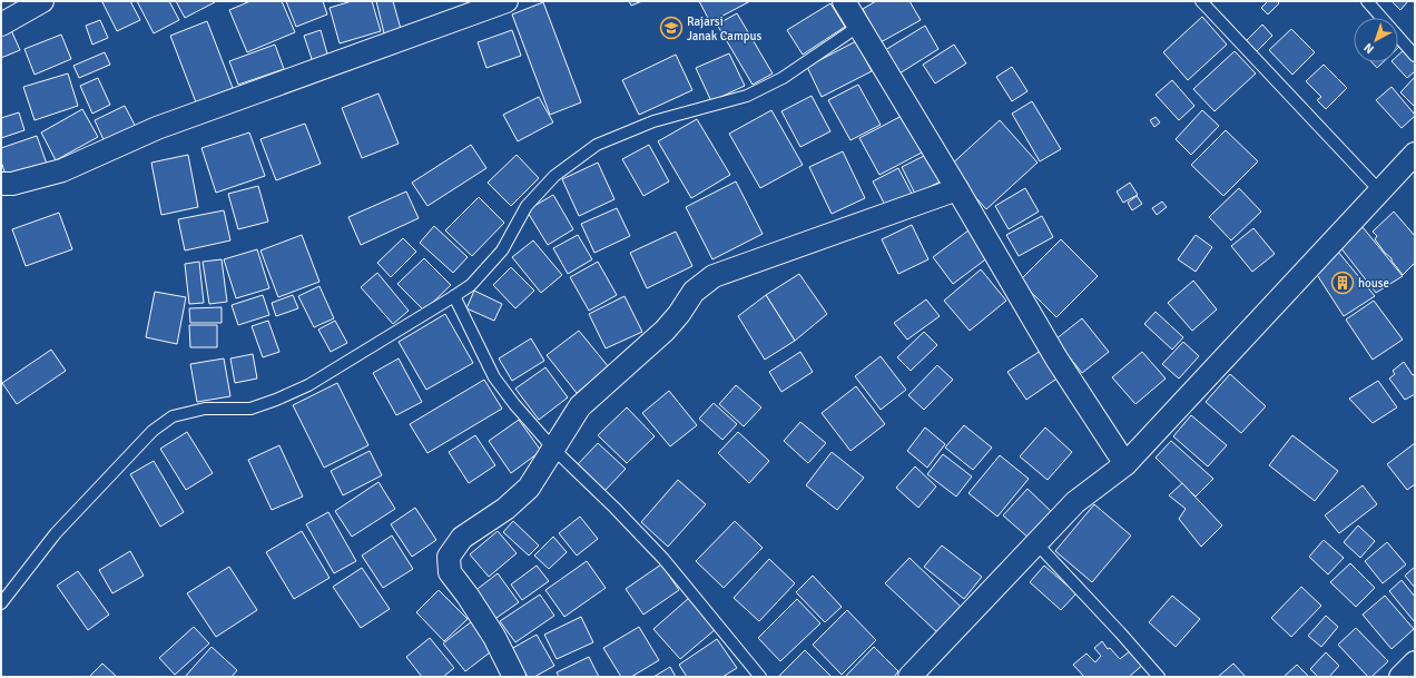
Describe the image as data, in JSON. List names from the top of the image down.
{
  "places": {
    "school or university": ["Rajarsi Janak Campus"],
    "building": ["house"]
  },
  "north": "bottom left"
}
